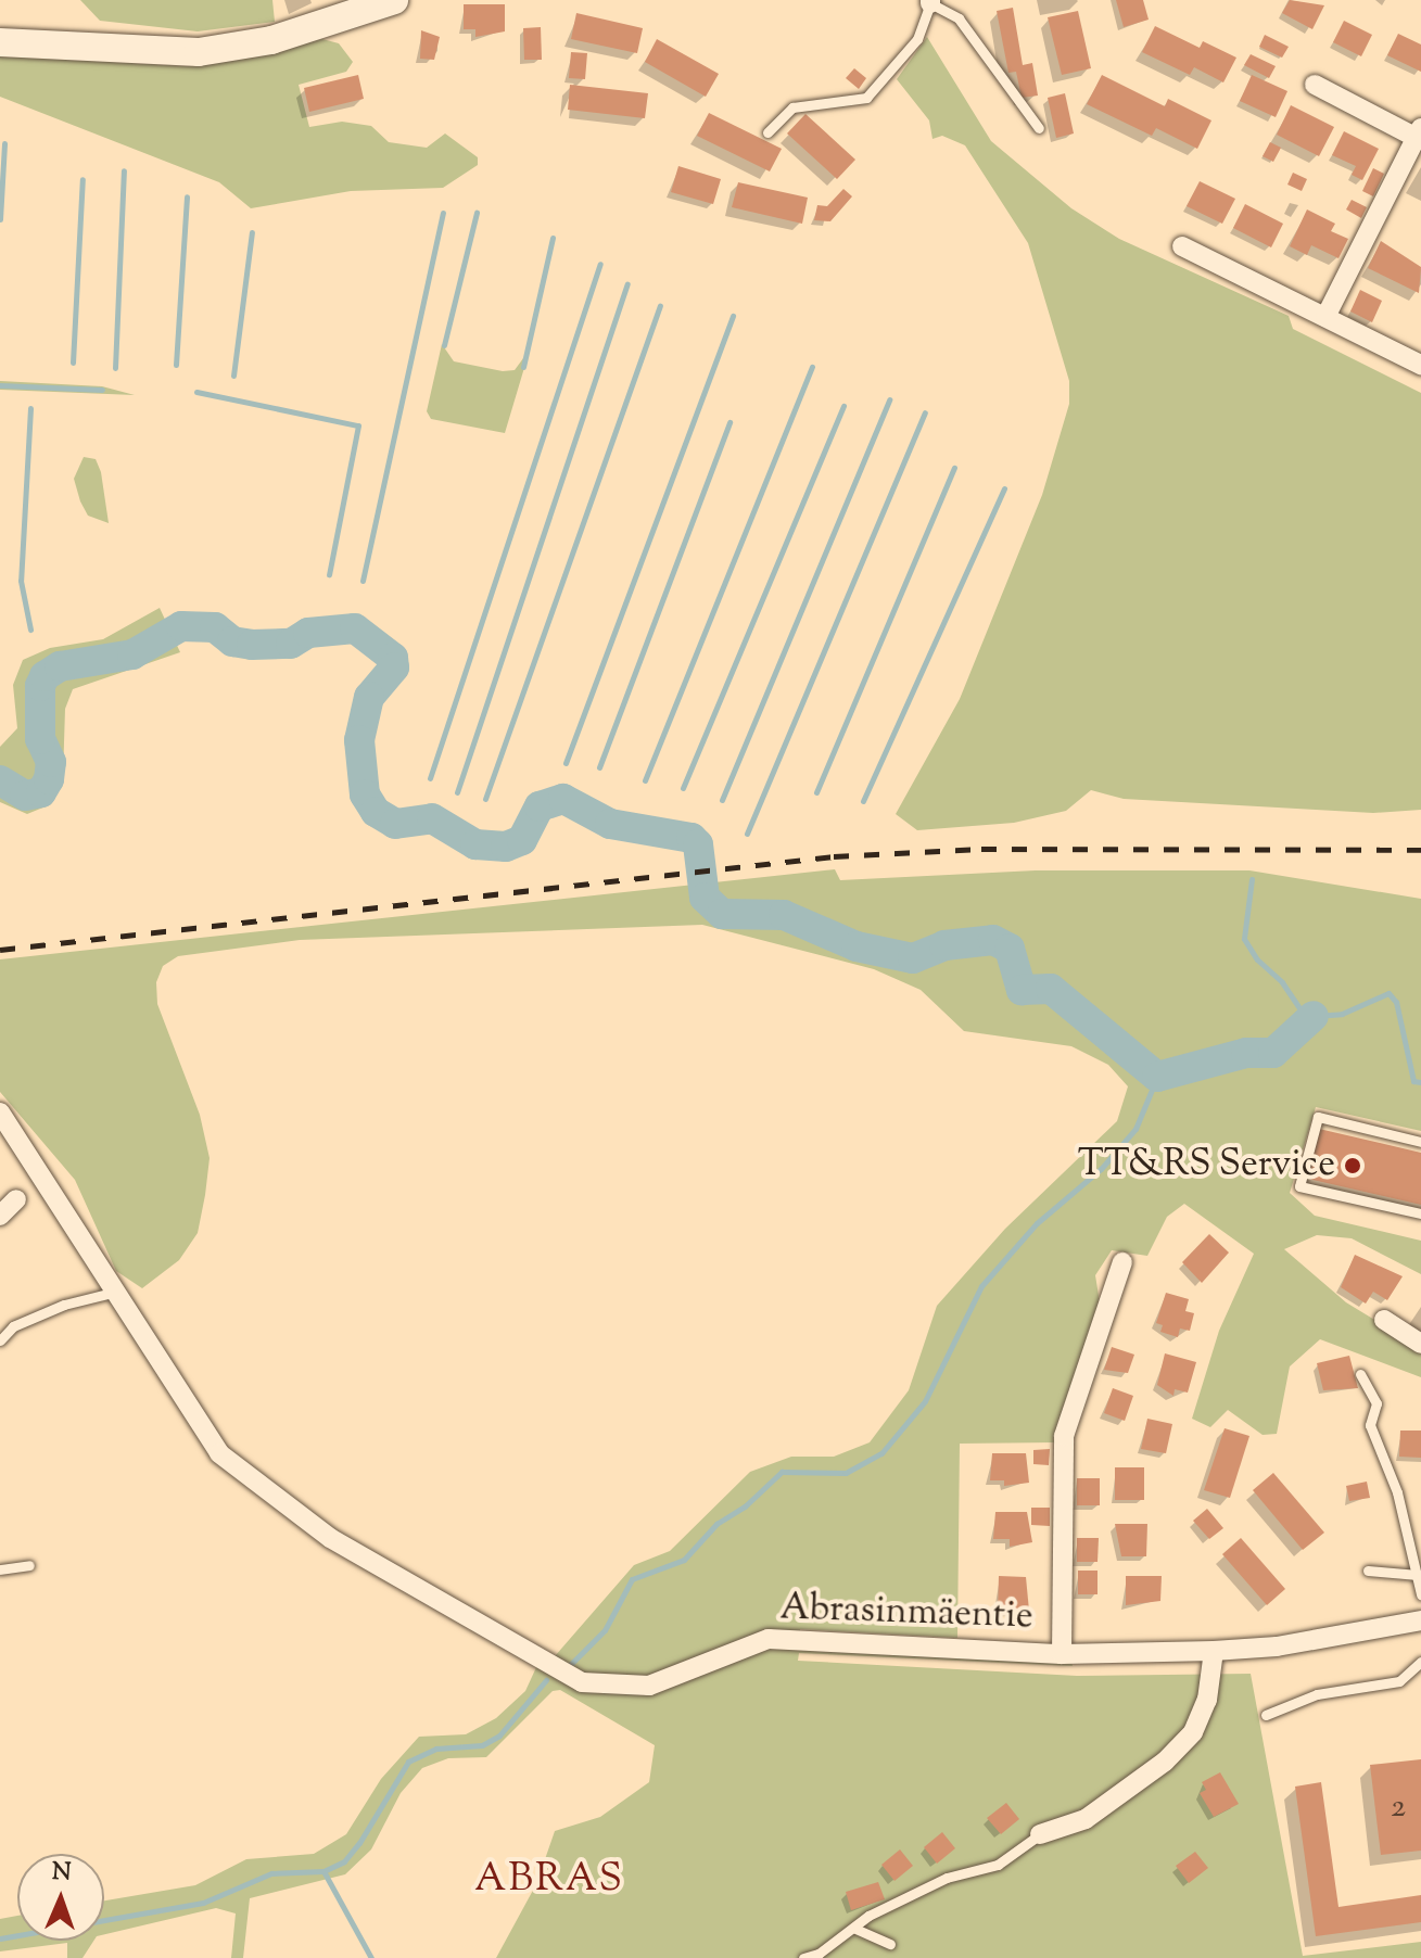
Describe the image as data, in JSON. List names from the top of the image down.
{
  "streets": {
    "street": ["Abrasinmäentie"]
  },
  "districts": ["ABRAS"],
  "places": ["TT&RS Service"],
  "house_numbers": ["2"],
  "north": "top"
}
